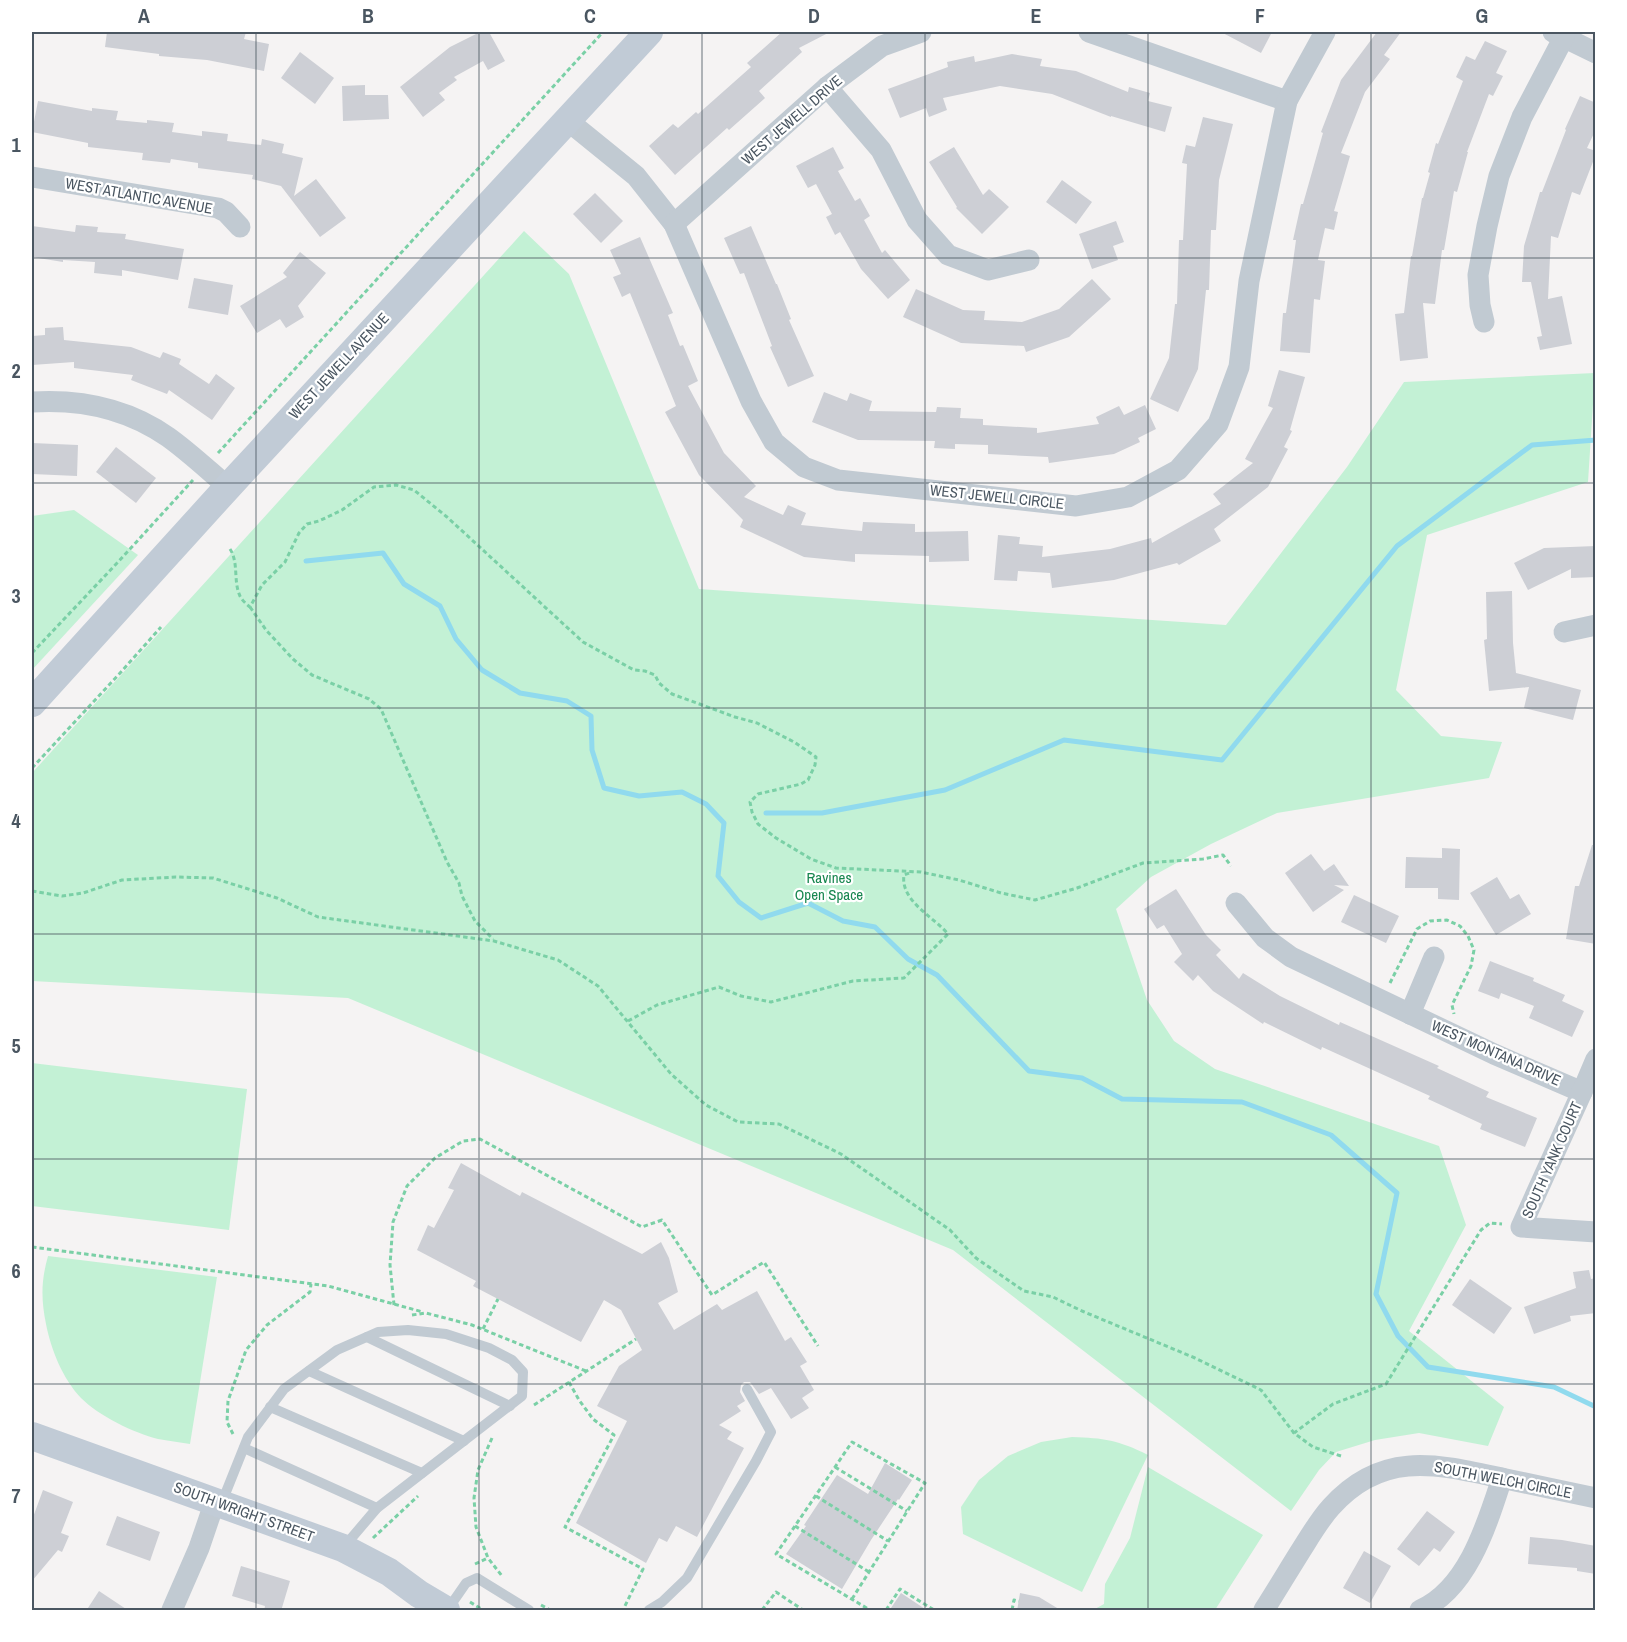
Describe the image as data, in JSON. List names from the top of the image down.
{
  "streets": {
    "main road": ["WEST JEWELL AVENUE", "SOUTH WRIGHT STREET"],
    "street": [
      "WEST JEWELL DRIVE",
      "WEST ATLANTIC AVENUE",
      "WEST JEWELL CIRCLE",
      "WEST MONTANA DRIVE",
      "SOUTH YANK COURT",
      "SOUTH WELCH CIRCLE"
    ]
  },
  "crossings": [
    ["WEST JEWELL DRIVE", "WEST JEWELL CIRCLE"],
    ["WEST JEWELL AVENUE", "WEST JEWELL CIRCLE"],
    ["WEST MONTANA DRIVE", "SOUTH YANK COURT"]
  ],
  "parks": ["Ravines Open Space"],
  "grid": {
    "columns": [
      "A",
      "B",
      "C",
      "D",
      "E",
      "F",
      "G"
    ],
    "rows": [
      "1",
      "2",
      "3",
      "4",
      "5",
      "6",
      "7"
    ]
  }
}
